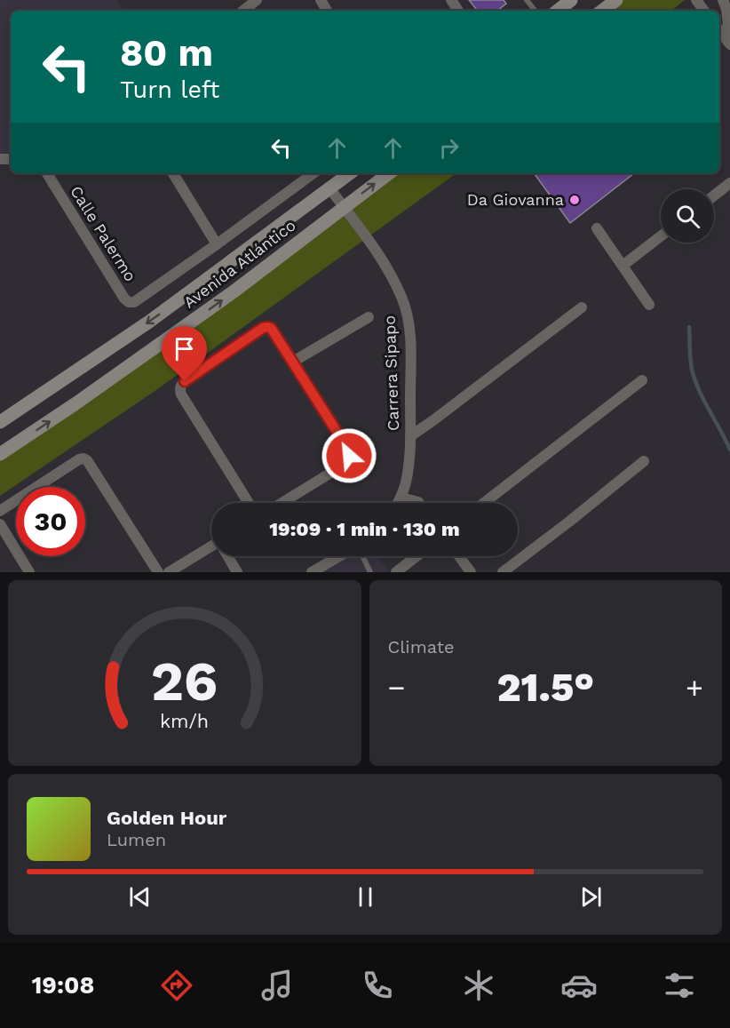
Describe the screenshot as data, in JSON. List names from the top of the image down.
{
  "streets": {
    "main road": ["Avenida Atlántico"],
    "street": ["Calle Palermo", "Carrera Sipapo"]
  },
  "crossings": [
    ["Avenida Atlántico", "Carrera Sipapo"]
  ],
  "places": ["Da Giovanna"],
  "page": {
    "turn": ["80 m", "Turn left"],
    "limit": "30",
    "trip": "19:09 · 1 min · 130 m",
    "tile": "Climate",
    "heat": ["−", "21.5°", "+"],
    "song": ["Golden Hour", "Lumen"],
    "tabs": "19:08",
    "gauge": ["26", "km/h"]
  }
}
